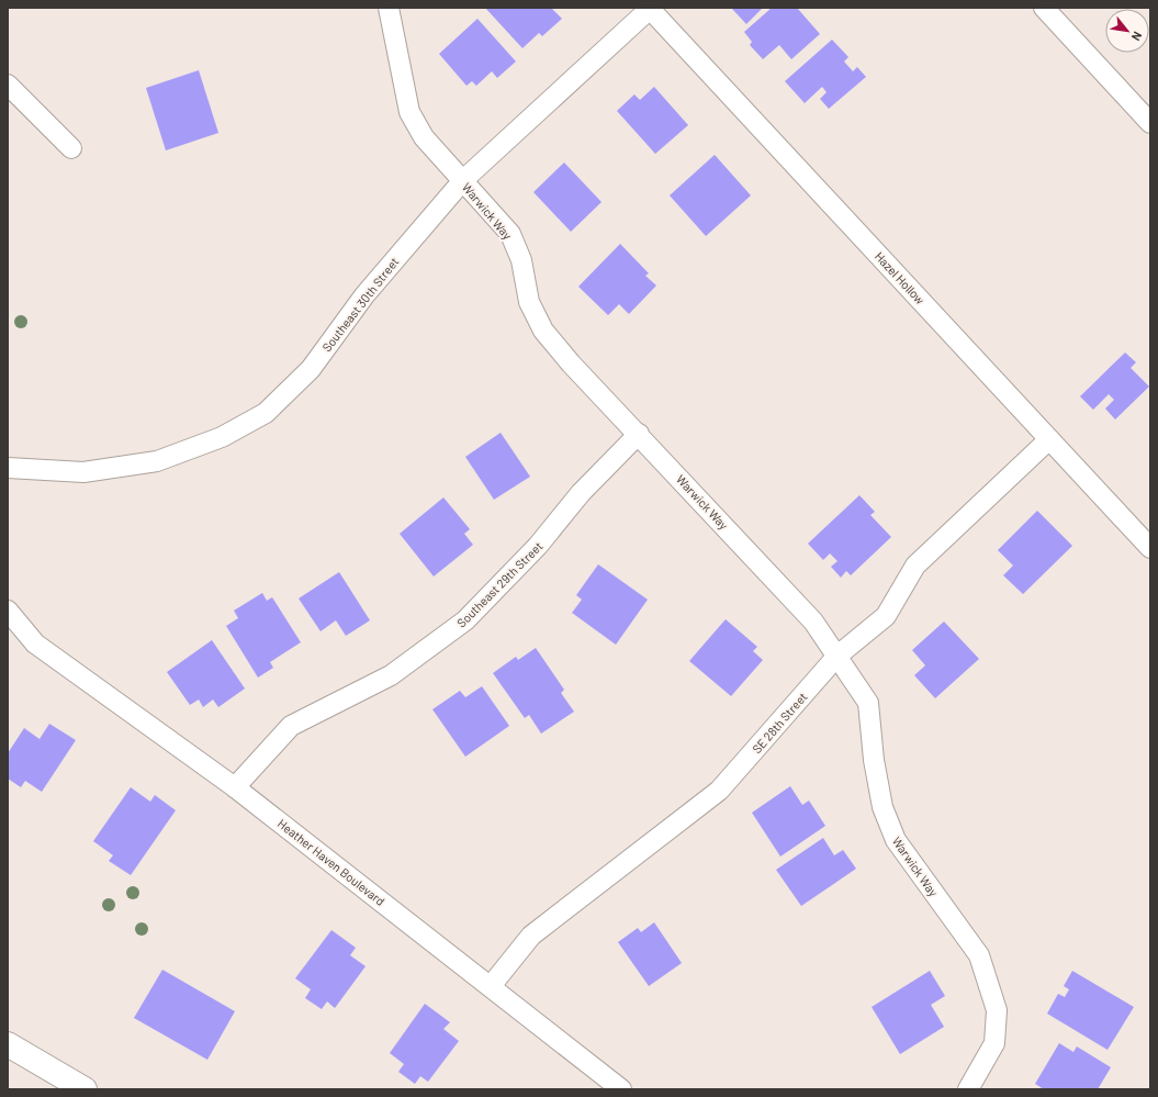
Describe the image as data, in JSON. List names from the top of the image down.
{
  "streets": {
    "street": [
      "Warwick Way",
      "Hazel Hollow",
      "Southeast 30th Street",
      "Southeast 29th Street",
      "SE 28th Street",
      "Heather Haven Boulevard"
    ]
  },
  "crossings": [
    ["Warwick Way", "Southeast 30th Street"],
    ["Warwick Way", "Southeast 29th Street"],
    ["Warwick Way", "SE 28th Street"],
    ["Hazel Hollow", "Southeast 30th Street"],
    ["Hazel Hollow", "SE 28th Street"],
    ["Southeast 29th Street", "Heather Haven Boulevard"],
    ["SE 28th Street", "Heather Haven Boulevard"]
  ],
  "north": "bottom right"
}
